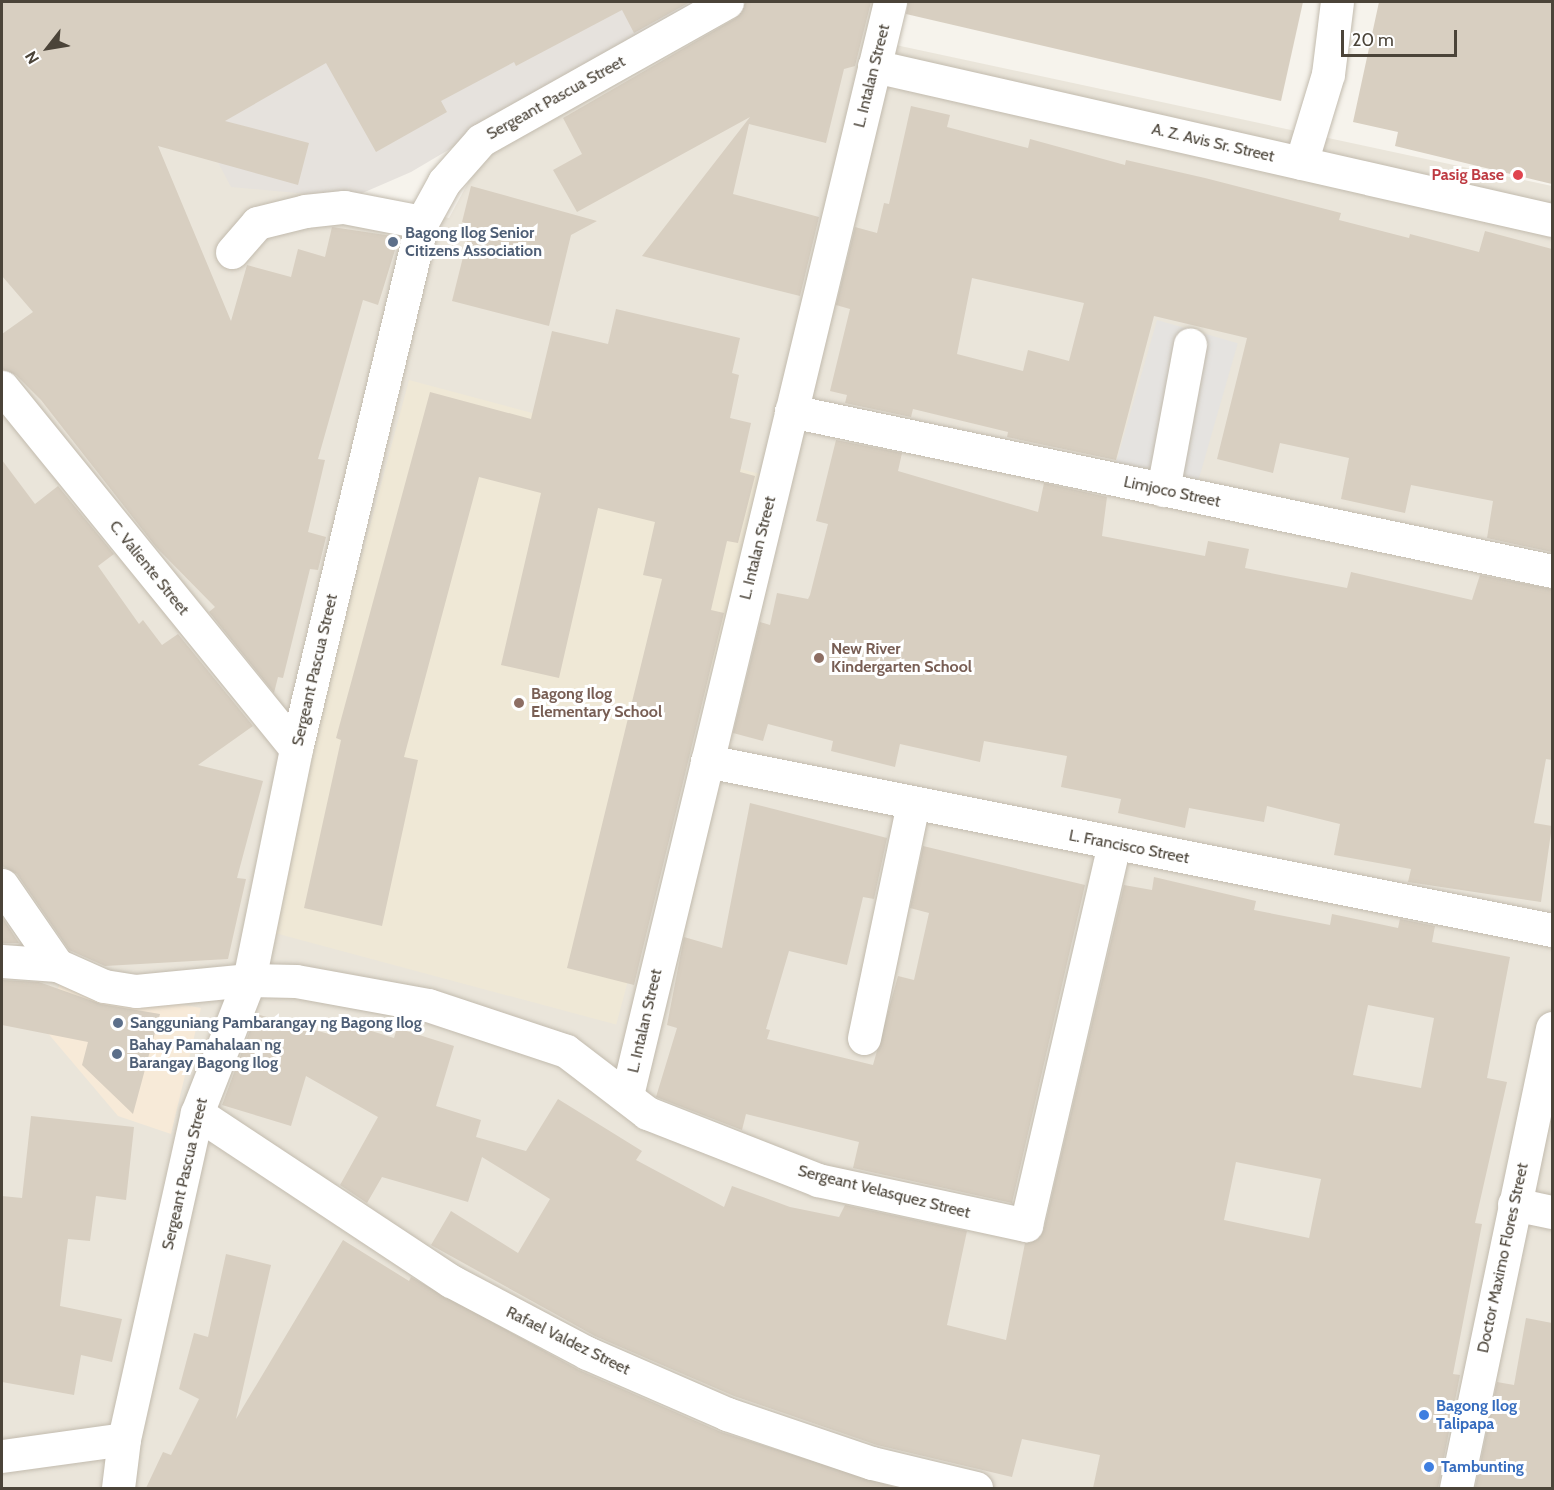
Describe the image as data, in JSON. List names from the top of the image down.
{
  "streets": {
    "street": [
      "L. Intalan Street",
      "Sergeant Pascua Street",
      "A. Z. Avis Sr. Street",
      "Limjoco Street",
      "C. Valiente Street",
      "L. Francisco Street",
      "Sergeant Velasquez Street",
      "Doctor Maximo Flores Street",
      "Rafael Valdez Street"
    ]
  },
  "crossings": [
    ["L. Intalan Street", "A. Z. Avis Sr. Street"],
    ["L. Intalan Street", "Limjoco Street"],
    ["L. Intalan Street", "L. Francisco Street"],
    ["L. Intalan Street", "Sergeant Velasquez Street"],
    ["Sergeant Pascua Street", "C. Valiente Street"],
    ["Sergeant Pascua Street", "Sergeant Velasquez Street"],
    ["Sergeant Pascua Street", "Rafael Valdez Street"],
    ["L. Francisco Street", "Sergeant Velasquez Street"]
  ],
  "places": [
    "Pasig Base",
    "Bagong Ilog Senior Citizens Association",
    "New River Kindergarten School",
    "Bagong Ilog Elementary School",
    "Sangguniang Pambarangay ng Bagong Ilog",
    "Bahay Pamahalaan ng Barangay Bagong Ilog",
    "Bagong Ilog Talipapa",
    "Tambunting"
  ],
  "scale_bar": "20 m",
  "north": "bottom left"
}
